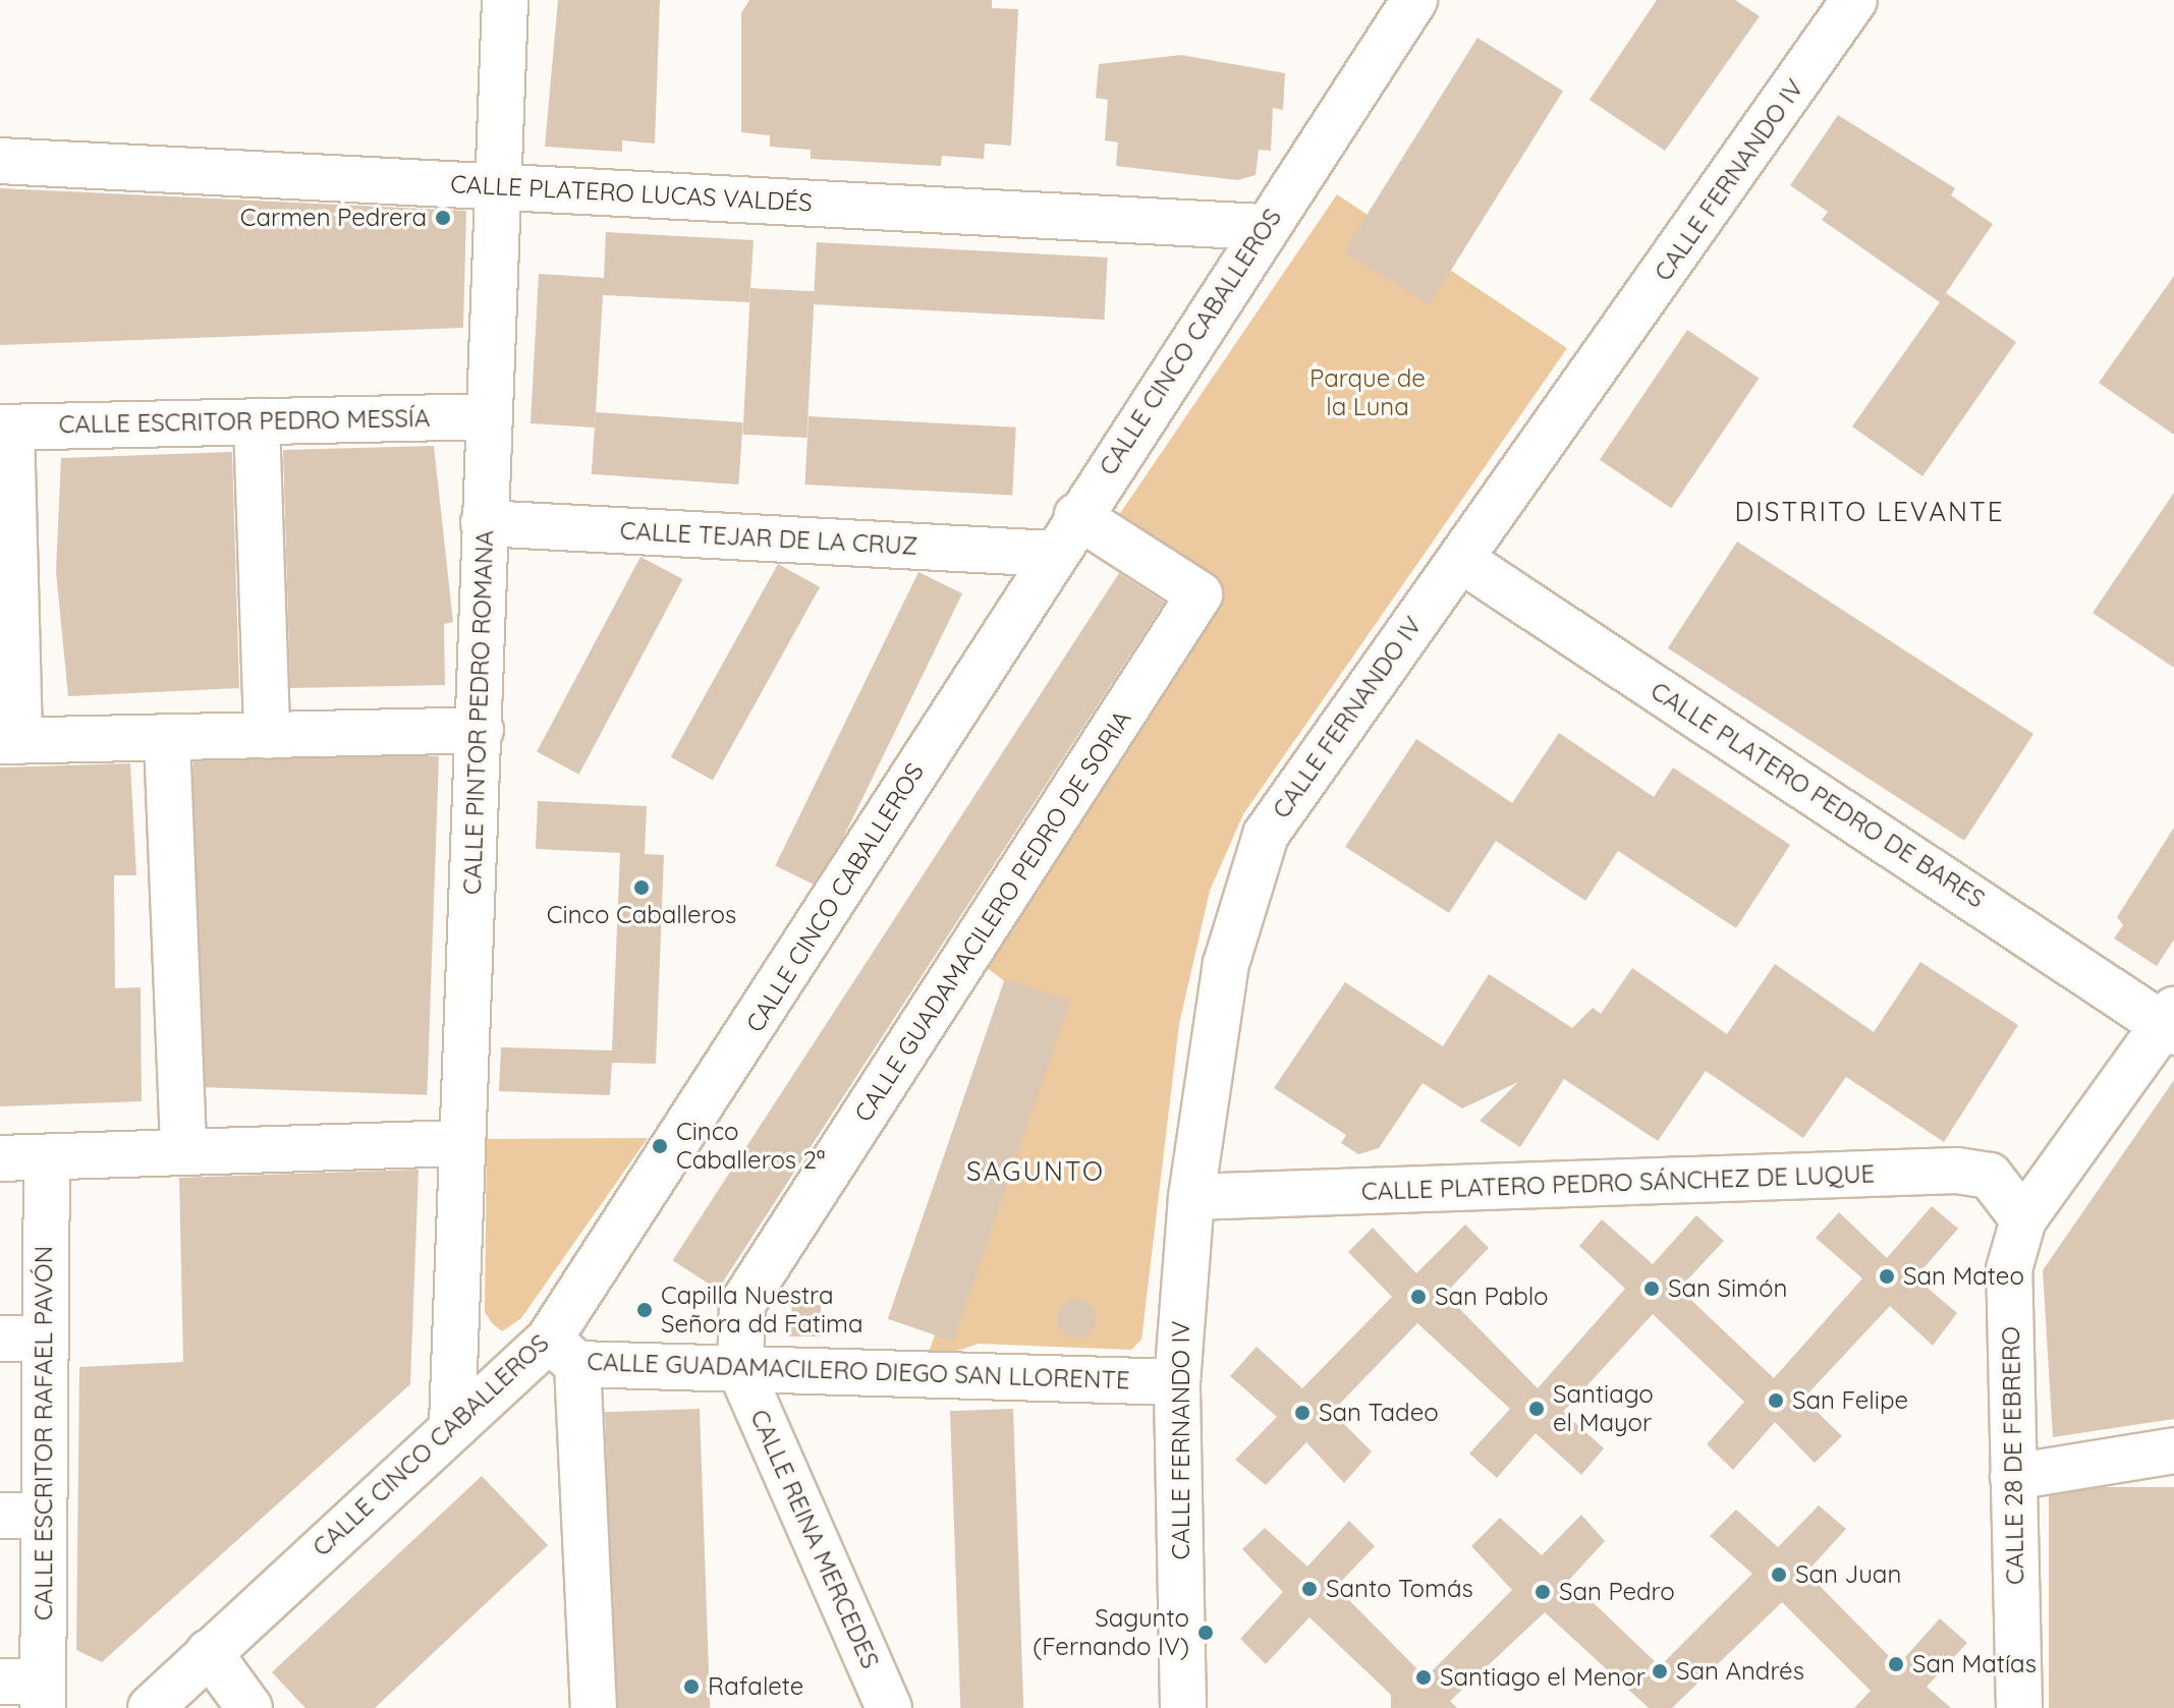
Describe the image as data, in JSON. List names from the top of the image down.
{
  "streets": {
    "street": [
      "CALLE FERNANDO IV",
      "CALLE PLATERO LUCAS VALDÉS",
      "CALLE CINCO CABALLEROS",
      "CALLE ESCRITOR PEDRO MESSÍA",
      "CALLE TEJAR DE LA CRUZ",
      "CALLE PINTOR PEDRO ROMANA",
      "CALLE PLATERO PEDRO DE BARES",
      "CALLE GUADAMACILERO PEDRO DE SORIA",
      "CALLE PLATERO PEDRO SÁNCHEZ DE LUQUE",
      "CALLE GUADAMACILERO DIEGO SAN LLORENTE",
      "CALLE ESCRITOR RAFAEL PAVÓN",
      "CALLE 28 DE FEBRERO",
      "CALLE REINA MERCEDES"
    ]
  },
  "crossings": [
    ["CALLE FERNANDO IV", "CALLE PLATERO PEDRO DE BARES"],
    ["CALLE FERNANDO IV", "CALLE PLATERO PEDRO SÁNCHEZ DE LUQUE"],
    ["CALLE FERNANDO IV", "CALLE GUADAMACILERO DIEGO SAN LLORENTE"],
    ["CALLE PLATERO LUCAS VALDÉS", "CALLE CINCO CABALLEROS"],
    ["CALLE PLATERO LUCAS VALDÉS", "CALLE PINTOR PEDRO ROMANA"],
    ["CALLE CINCO CABALLEROS", "CALLE TEJAR DE LA CRUZ"],
    ["CALLE CINCO CABALLEROS", "CALLE PINTOR PEDRO ROMANA"],
    ["CALLE CINCO CABALLEROS", "CALLE GUADAMACILERO PEDRO DE SORIA"],
    ["CALLE CINCO CABALLEROS", "CALLE GUADAMACILERO DIEGO SAN LLORENTE"],
    ["CALLE ESCRITOR PEDRO MESSÍA", "CALLE PINTOR PEDRO ROMANA"],
    ["CALLE TEJAR DE LA CRUZ", "CALLE PINTOR PEDRO ROMANA"],
    ["CALLE PLATERO PEDRO DE BARES", "CALLE 28 DE FEBRERO"],
    ["CALLE GUADAMACILERO PEDRO DE SORIA", "CALLE GUADAMACILERO DIEGO SAN LLORENTE"],
    ["CALLE GUADAMACILERO PEDRO DE SORIA", "CALLE REINA MERCEDES"],
    ["CALLE PLATERO PEDRO SÁNCHEZ DE LUQUE", "CALLE 28 DE FEBRERO"],
    ["CALLE GUADAMACILERO DIEGO SAN LLORENTE", "CALLE REINA MERCEDES"]
  ],
  "districts": ["DISTRITO LEVANTE", "SAGUNTO"],
  "parks": ["Parque de la Luna"],
  "places": [
    "Carmen Pedrera",
    "Cinco Caballeros",
    "Cinco Caballeros 2ª",
    "San Mateo",
    "San Simón",
    "San Pablo",
    "Capilla Nuestra Señora dd Fatima",
    "San Felipe",
    "Santiago el Mayor",
    "San Tadeo",
    "San Juan",
    "Santo Tomás",
    "San Pedro",
    "Sagunto (Fernando IV)",
    "San Matías",
    "San Andrés",
    "Santiago el Menor",
    "Rafalete"
  ]
}
